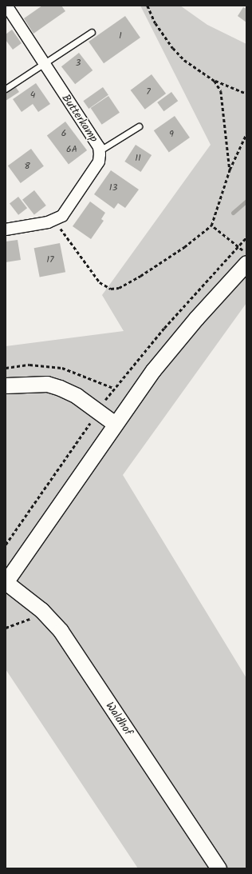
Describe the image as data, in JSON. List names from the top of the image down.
{
  "streets": {
    "street": ["Butterkamp", "Waldhof"]
  },
  "house_numbers": [
    "1",
    "3",
    "7",
    "4",
    "6",
    "9",
    "6A",
    "11",
    "8",
    "13",
    "17"
  ]
}
